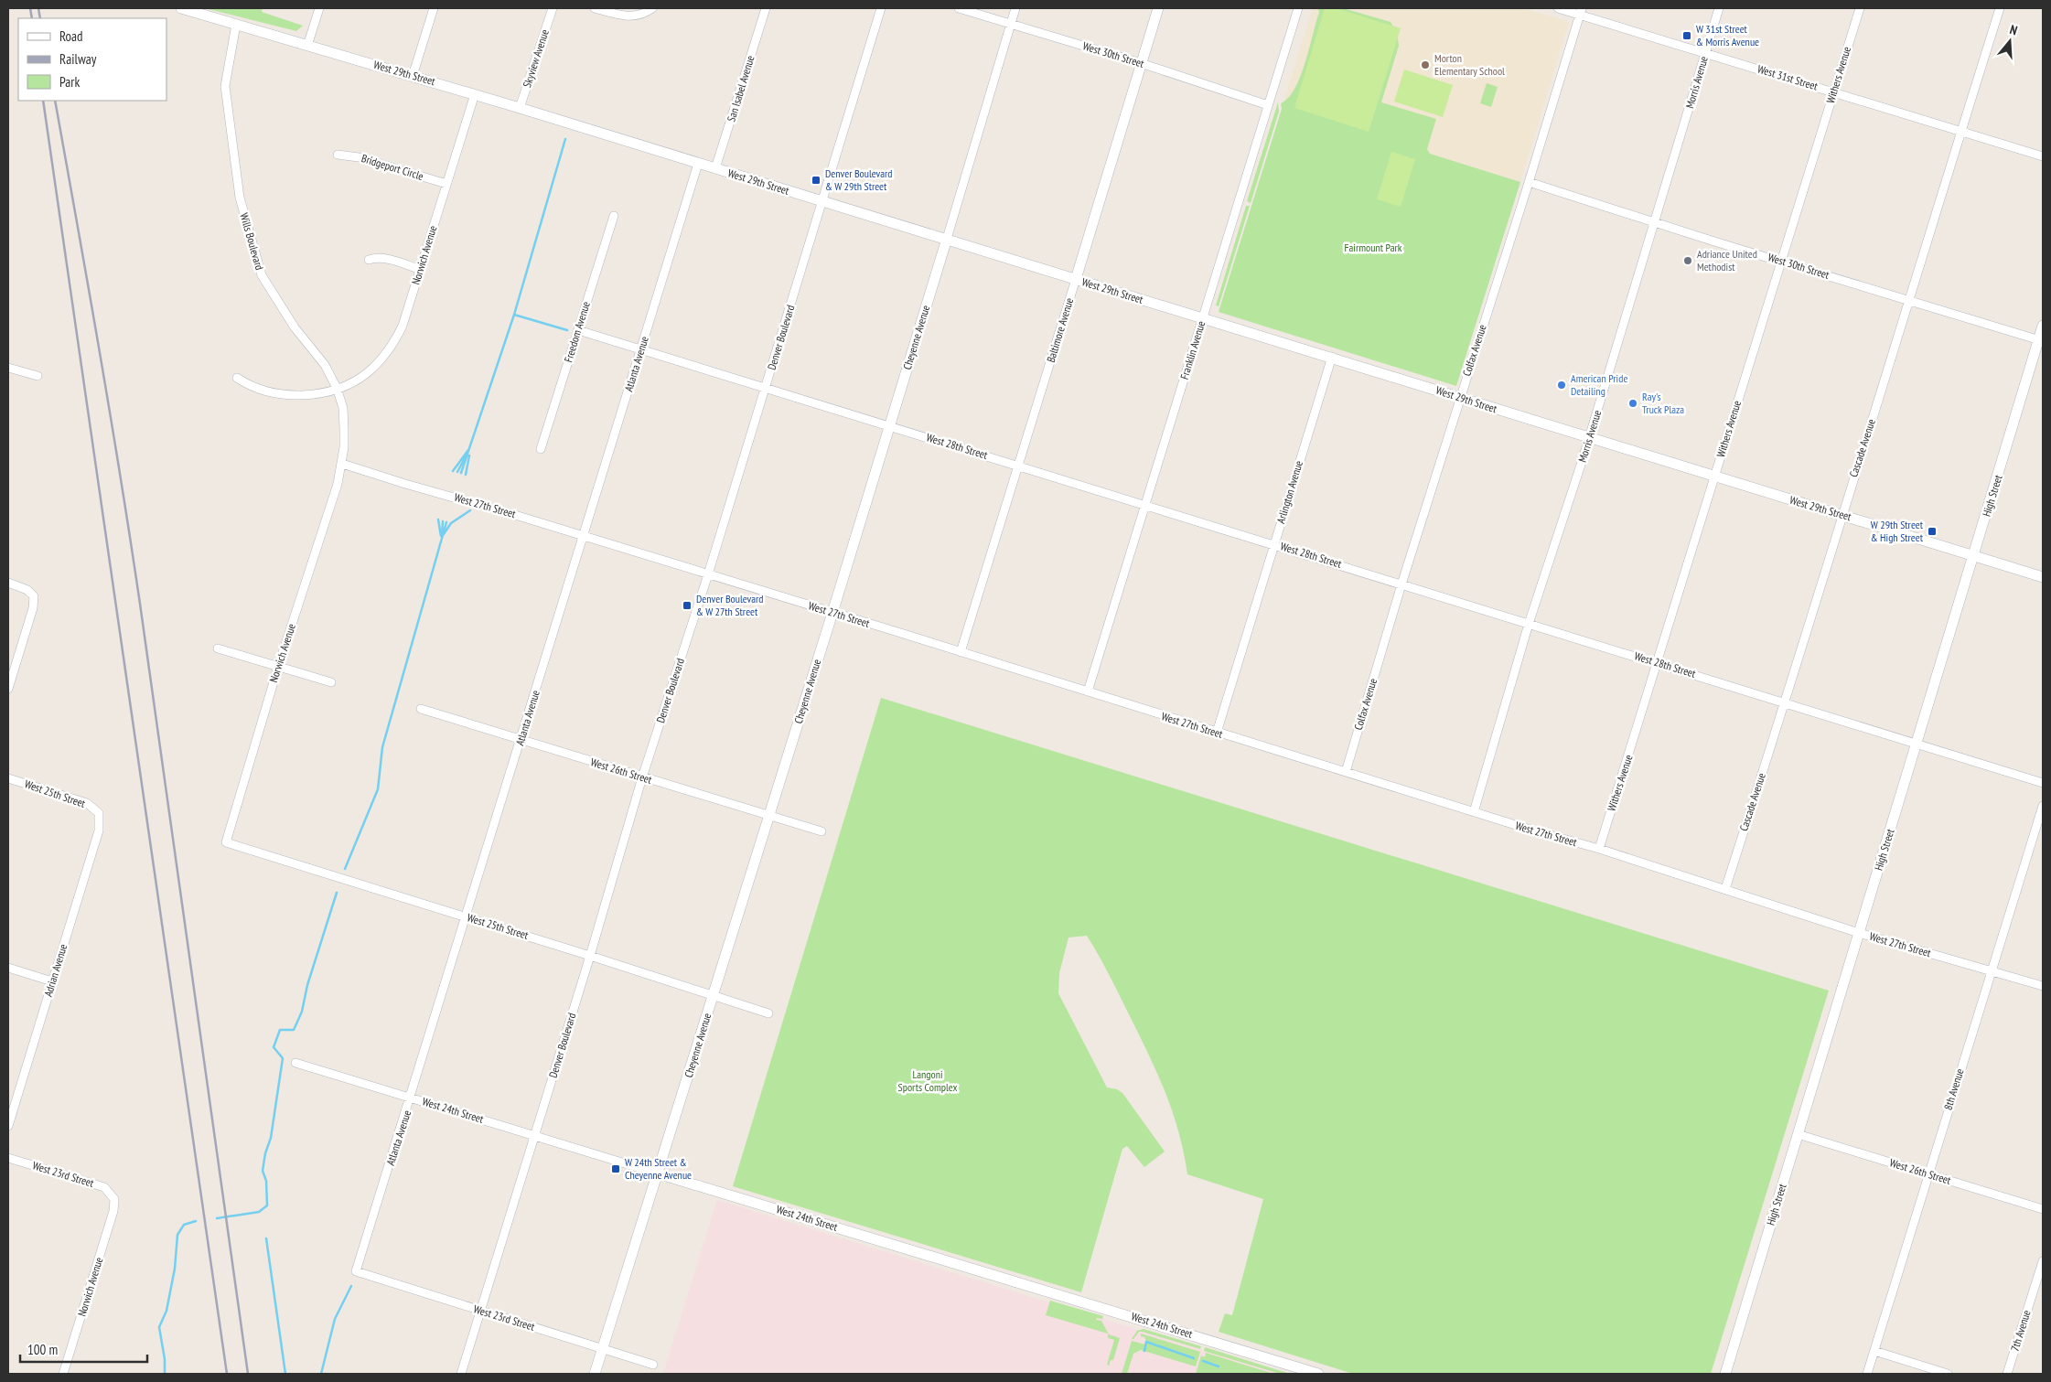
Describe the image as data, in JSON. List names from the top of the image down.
{
  "streets": {
    "street": [
      "West 30th Street",
      "Skyview Avenue",
      "West 29th Street",
      "Withers Avenue",
      "West 31st Street",
      "Morris Avenue",
      "San Isabel Avenue",
      "Bridgeport Circle",
      "Wills Boulevard",
      "Norwich Avenue",
      "Baltimore Avenue",
      "Freedom Avenue",
      "Denver Boulevard",
      "Cheyenne Avenue",
      "Franklin Avenue",
      "Colfax Avenue",
      "Atlanta Avenue",
      "West 28th Street",
      "Cascade Avenue",
      "Arlington Avenue",
      "High Street",
      "West 27th Street",
      "West 26th Street",
      "West 25th Street",
      "Adrian Avenue",
      "8th Avenue",
      "West 24th Street",
      "West 23rd Street",
      "7th Avenue"
    ]
  },
  "crossings": [
    ["West 30th Street", "Withers Avenue"],
    ["West 30th Street", "Morris Avenue"],
    ["West 30th Street", "Baltimore Avenue"],
    ["West 30th Street", "Cheyenne Avenue"],
    ["West 30th Street", "Franklin Avenue"],
    ["West 30th Street", "Colfax Avenue"],
    ["West 30th Street", "Cascade Avenue"],
    ["West 30th Street", "High Street"],
    ["Skyview Avenue", "West 29th Street"],
    ["West 29th Street", "Withers Avenue"],
    ["West 29th Street", "Morris Avenue"],
    ["West 29th Street", "San Isabel Avenue"],
    ["West 29th Street", "Wills Boulevard"],
    ["West 29th Street", "Norwich Avenue"],
    ["West 29th Street", "Baltimore Avenue"],
    ["West 29th Street", "Denver Boulevard"],
    ["West 29th Street", "Cheyenne Avenue"],
    ["West 29th Street", "Franklin Avenue"],
    ["West 29th Street", "Colfax Avenue"],
    ["West 29th Street", "Atlanta Avenue"],
    ["West 29th Street", "Cascade Avenue"],
    ["West 29th Street", "Arlington Avenue"],
    ["West 29th Street", "High Street"],
    ["Withers Avenue", "West 31st Street"],
    ["Withers Avenue", "West 28th Street"],
    ["Withers Avenue", "West 27th Street"],
    ["West 31st Street", "Morris Avenue"],
    ["West 31st Street", "Colfax Avenue"],
    ["West 31st Street", "Cascade Avenue"],
    ["Morris Avenue", "West 28th Street"],
    ["Morris Avenue", "West 27th Street"],
    ["Bridgeport Circle", "Norwich Avenue"],
    ["Wills Boulevard", "Norwich Avenue"],
    ["Wills Boulevard", "West 27th Street"],
    ["Norwich Avenue", "West 27th Street"],
    ["Norwich Avenue", "West 25th Street"],
    ["Norwich Avenue", "West 23rd Street"],
    ["Baltimore Avenue", "West 28th Street"],
    ["Baltimore Avenue", "West 27th Street"],
    ["Freedom Avenue", "West 28th Street"],
    ["Denver Boulevard", "West 28th Street"],
    ["Denver Boulevard", "West 27th Street"],
    ["Denver Boulevard", "West 26th Street"],
    ["Denver Boulevard", "West 25th Street"],
    ["Denver Boulevard", "West 24th Street"],
    ["Denver Boulevard", "West 23rd Street"],
    ["Cheyenne Avenue", "West 28th Street"],
    ["Cheyenne Avenue", "West 27th Street"],
    ["Cheyenne Avenue", "West 26th Street"],
    ["Cheyenne Avenue", "West 25th Street"],
    ["Cheyenne Avenue", "West 24th Street"],
    ["Cheyenne Avenue", "West 23rd Street"],
    ["Franklin Avenue", "West 28th Street"],
    ["Franklin Avenue", "West 27th Street"],
    ["Colfax Avenue", "West 28th Street"],
    ["Colfax Avenue", "West 27th Street"],
    ["Atlanta Avenue", "West 28th Street"],
    ["Atlanta Avenue", "West 27th Street"],
    ["Atlanta Avenue", "West 26th Street"],
    ["Atlanta Avenue", "West 25th Street"],
    ["Atlanta Avenue", "West 24th Street"],
    ["Atlanta Avenue", "West 23rd Street"],
    ["West 28th Street", "Cascade Avenue"],
    ["West 28th Street", "Arlington Avenue"],
    ["West 28th Street", "High Street"],
    ["Cascade Avenue", "West 27th Street"],
    ["Arlington Avenue", "West 27th Street"],
    ["High Street", "West 27th Street"],
    ["High Street", "West 26th Street"],
    ["West 27th Street", "8th Avenue"],
    ["West 26th Street", "8th Avenue"],
    ["West 25th Street", "Adrian Avenue"]
  ],
  "parks": ["Fairmount Park", "Langoni Sports Complex"],
  "places": {
    "transit": [
      "W 31st Street & Morris Avenue",
      "Denver Boulevard & W 29th Street",
      "W 29th Street & High Street",
      "Denver Boulevard & W 27th Street",
      "W 24th Street & Cheyenne Avenue"
    ],
    "other": [
      "Morton Elementary School",
      "Adriance United Methodist",
      "American Pride Detailing",
      "Ray's Truck Plaza"
    ]
  },
  "legend": ["Road", "Railway", "Park"],
  "scale_bar": "100 m",
  "north": "top"
}
